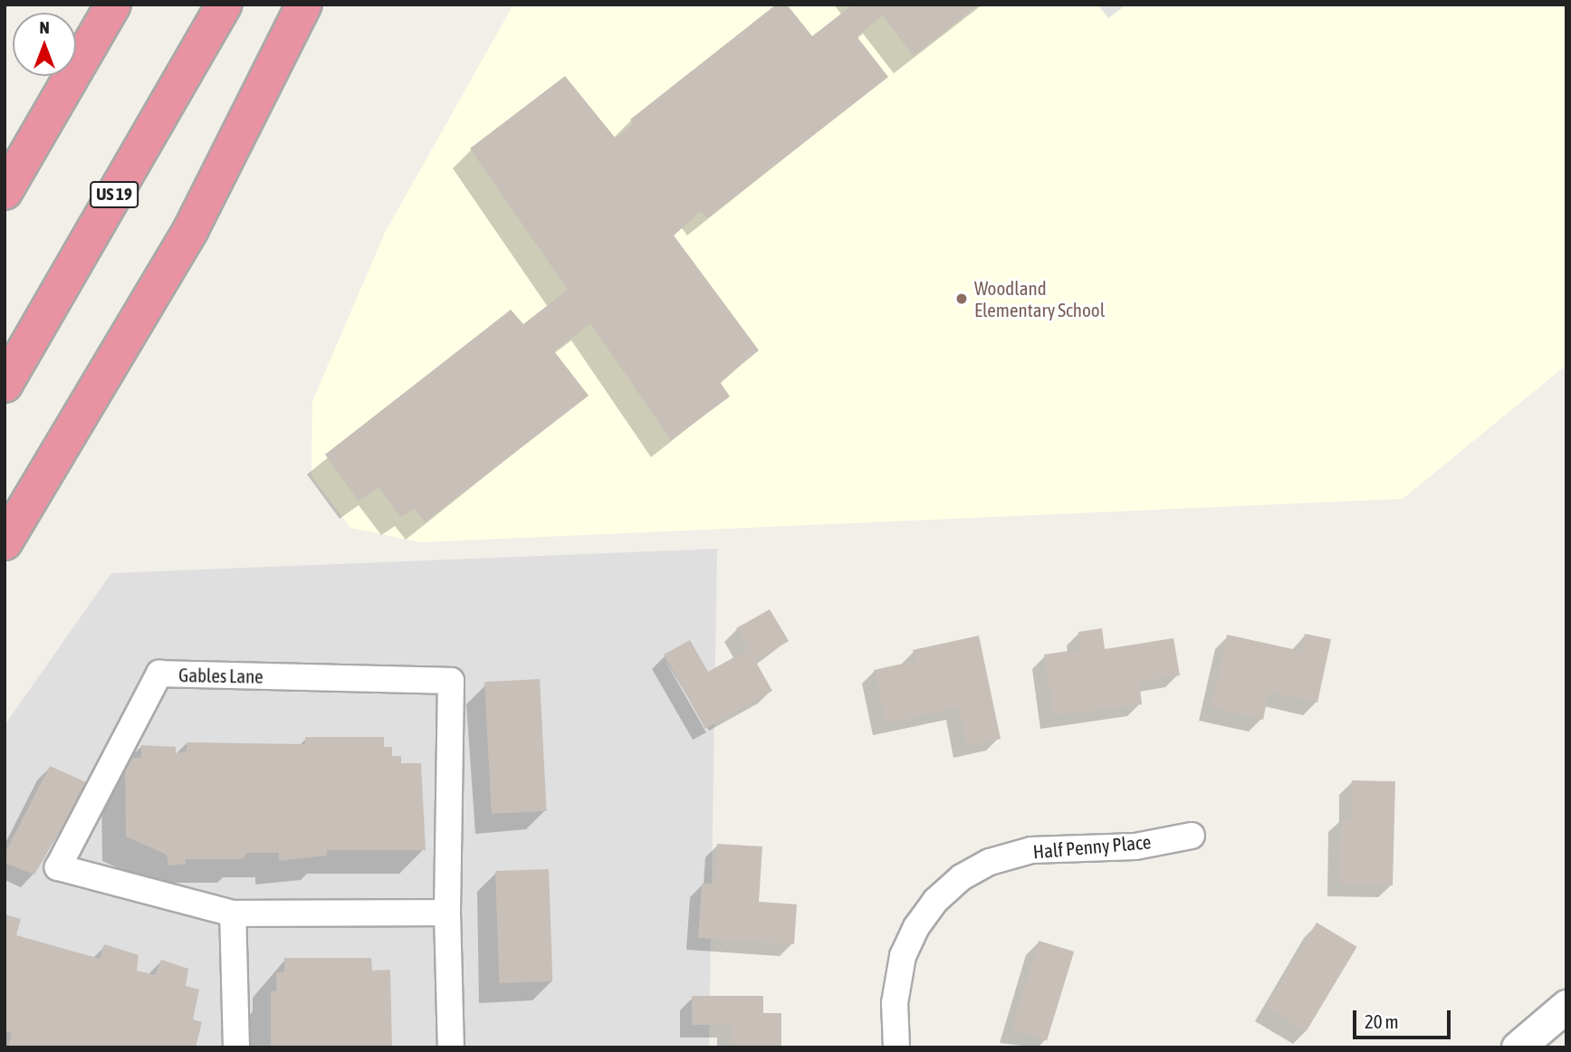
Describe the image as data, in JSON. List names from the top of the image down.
{
  "streets": {
    "highway": ["US 19"],
    "street": ["Gables Lane", "Half Penny Place"]
  },
  "places": ["Woodland Elementary School"],
  "scale_bar": "20 m",
  "north": "top"
}
